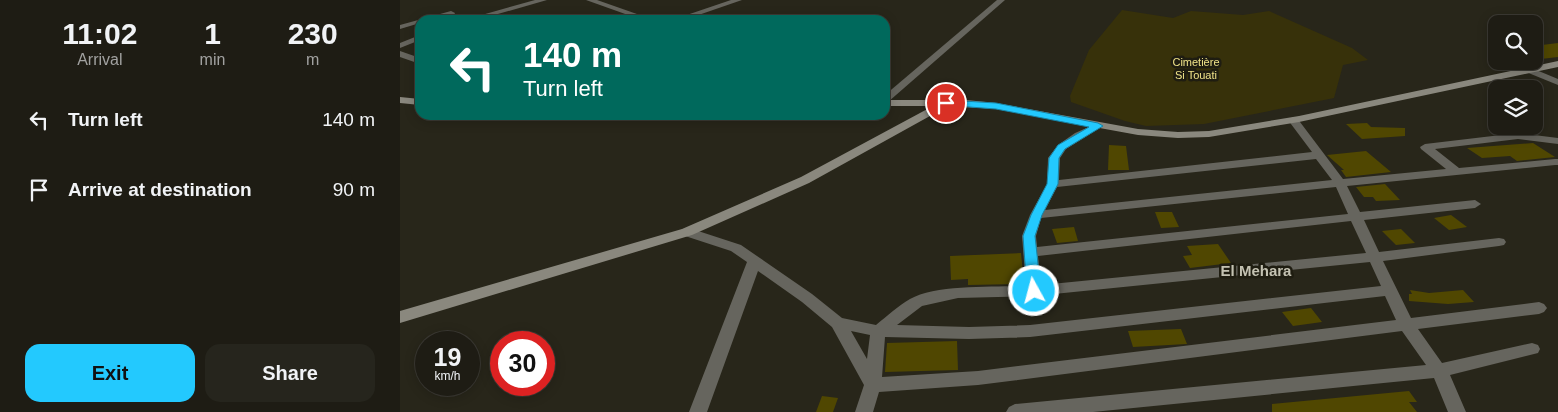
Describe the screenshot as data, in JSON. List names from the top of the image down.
{
  "districts": ["El Mehara"],
  "parks": ["Cimetière Si Touati"],
  "page": {
    "eta": [
      "11:02",
      "Arrival",
      "1",
      "min",
      "230",
      "m"
    ],
    "turn": ["140 m", "Turn left"],
    "list": [
      {
        "name": "Turn left",
        "value": "140 m"
      },
      {
        "name": "Arrive at destination",
        "value": "90 m"
      }
    ],
    "speed": "19 km/h",
    "limit": "30",
    "buttons": ["Exit", "Share"]
  }
}
